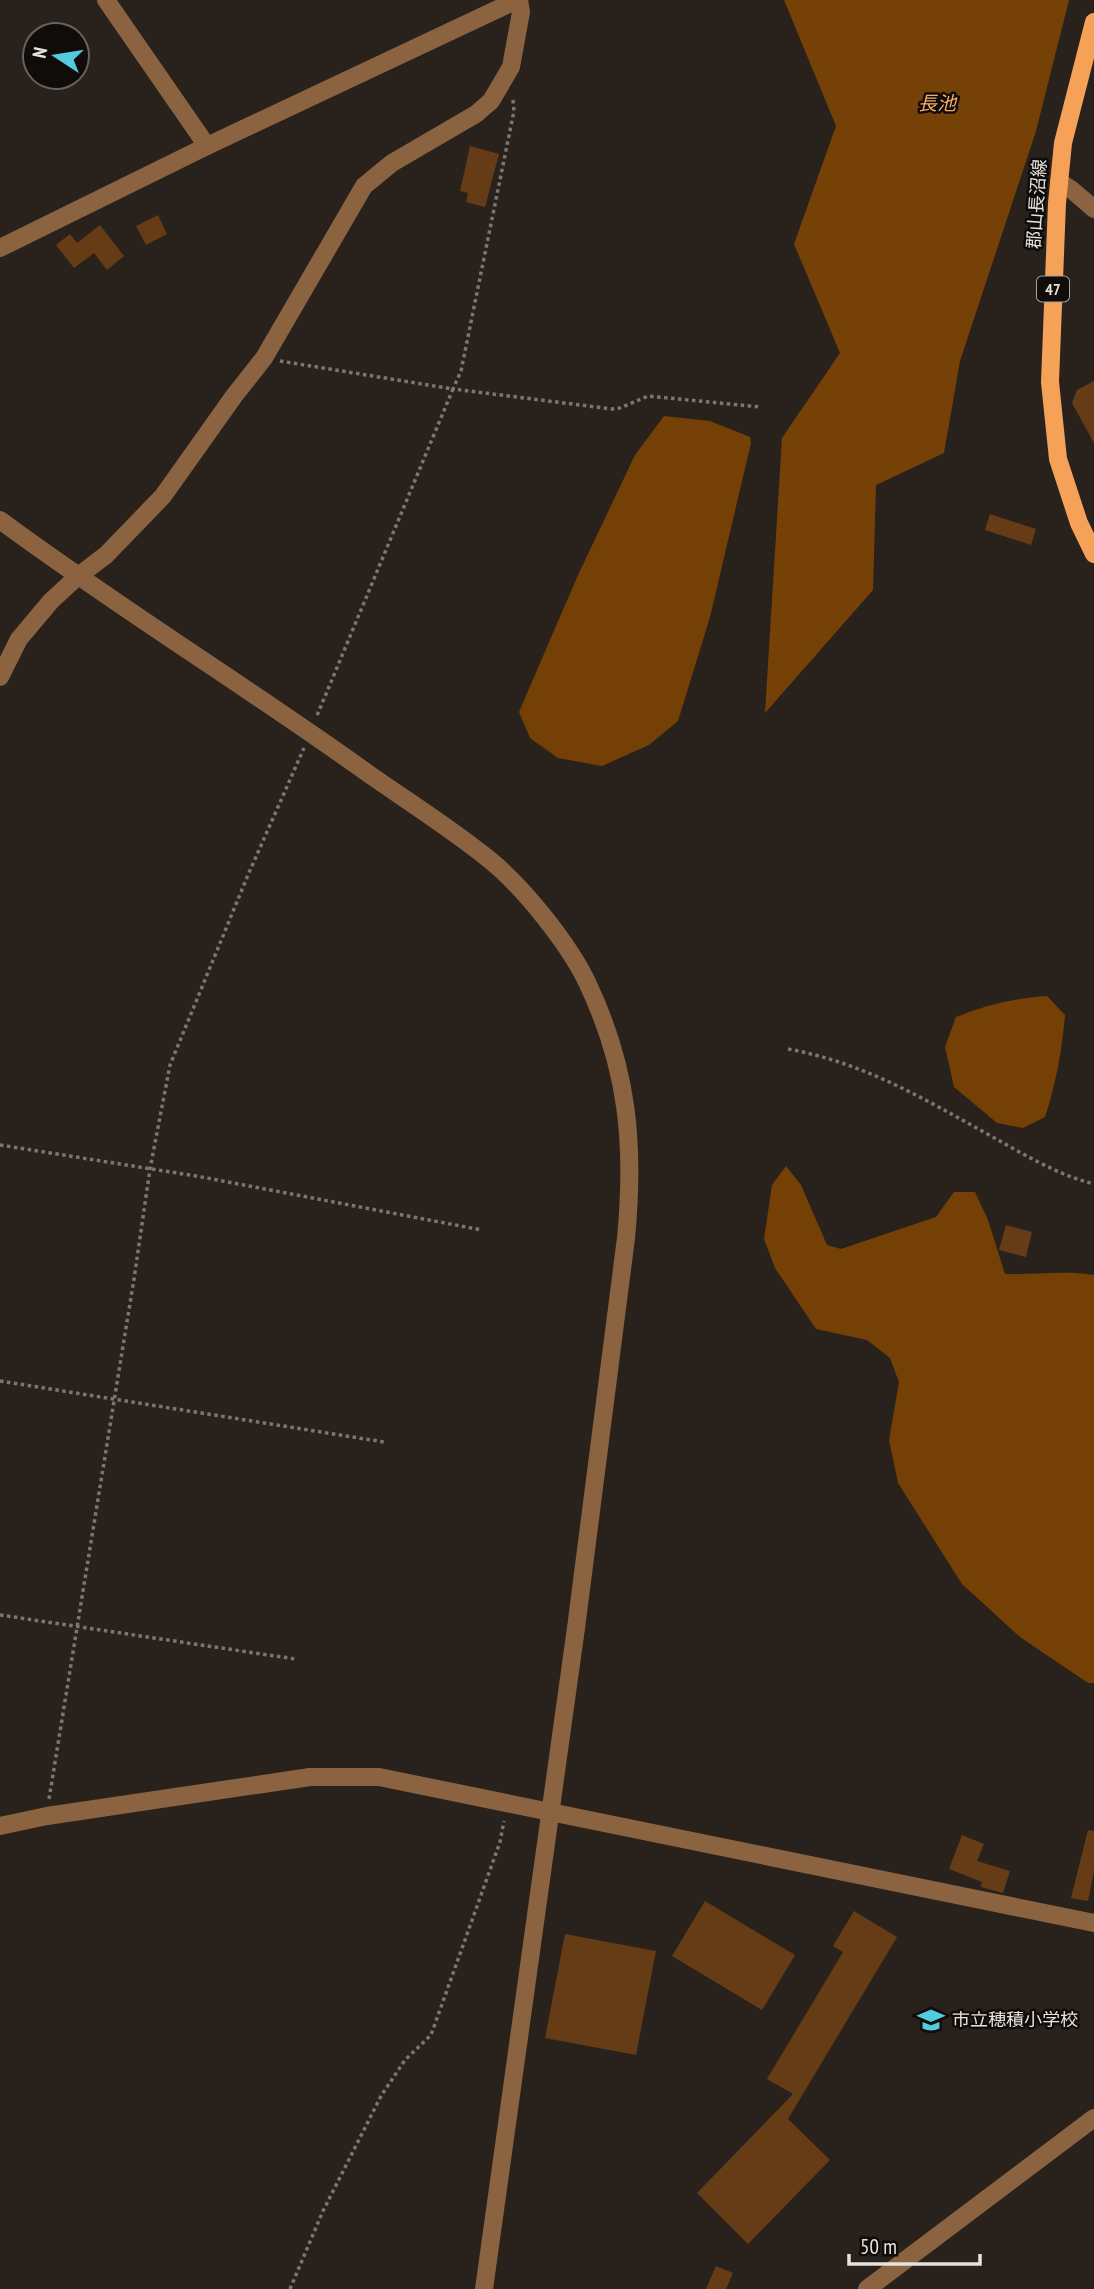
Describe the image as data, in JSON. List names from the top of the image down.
{
  "streets": {
    "main road": ["郡山長沼線", "47"]
  },
  "water": ["長池"],
  "places": {
    "school or university": ["市立穂積小学校"]
  },
  "scale_bar": "50 m",
  "north": "left"
}
